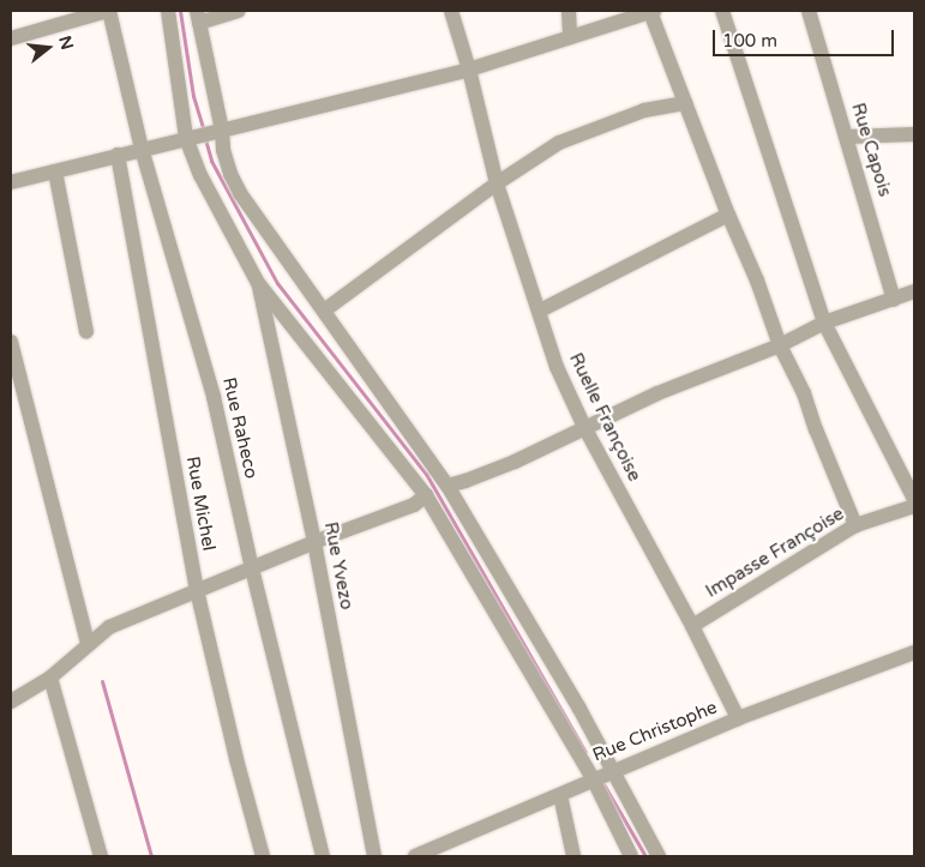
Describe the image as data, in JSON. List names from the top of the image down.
{
  "streets": {
    "street": [
      "Rue Capois",
      "Ruelle Françoise",
      "Rue Raheco",
      "Rue Michel",
      "Impasse Françoise",
      "Rue Yvezo",
      "Rue Christophe"
    ]
  },
  "crossings": [
    ["Ruelle Françoise", "Impasse Françoise"],
    ["Ruelle Françoise", "Rue Christophe"]
  ],
  "scale_bar": "100 m",
  "north": "right"
}
